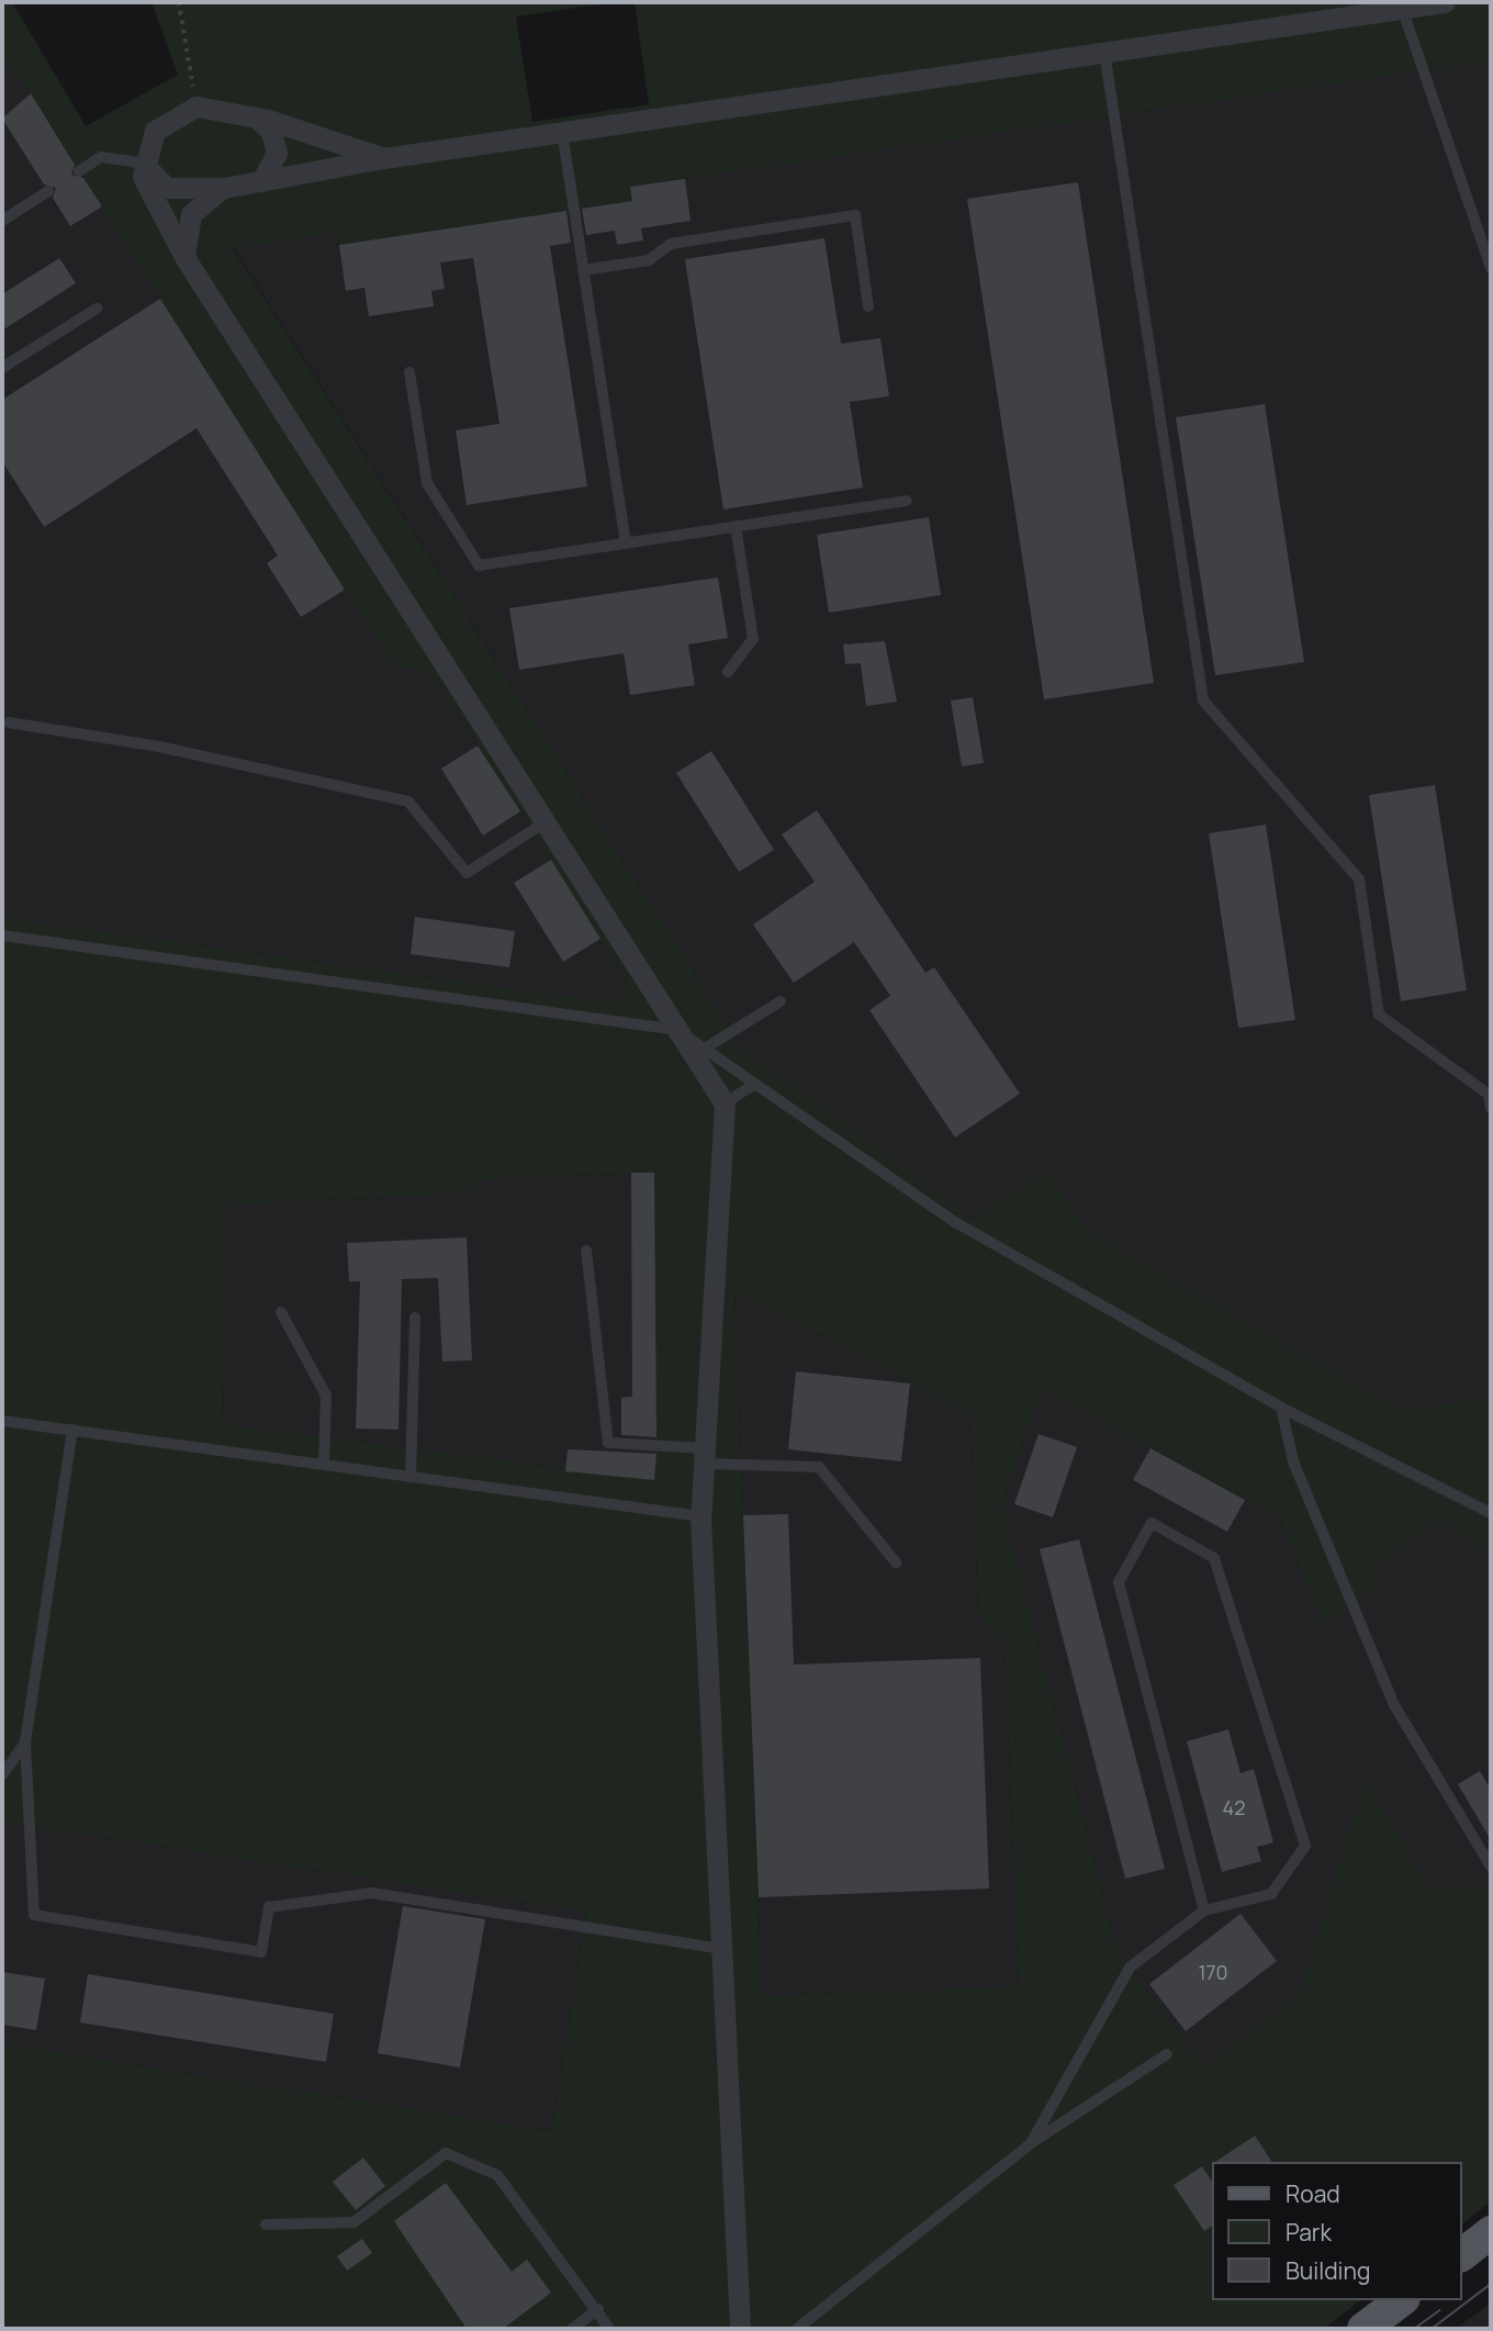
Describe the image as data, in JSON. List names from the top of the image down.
{
  "house_numbers": ["42", "170"],
  "legend": ["Road", "Park", "Building"]
}
